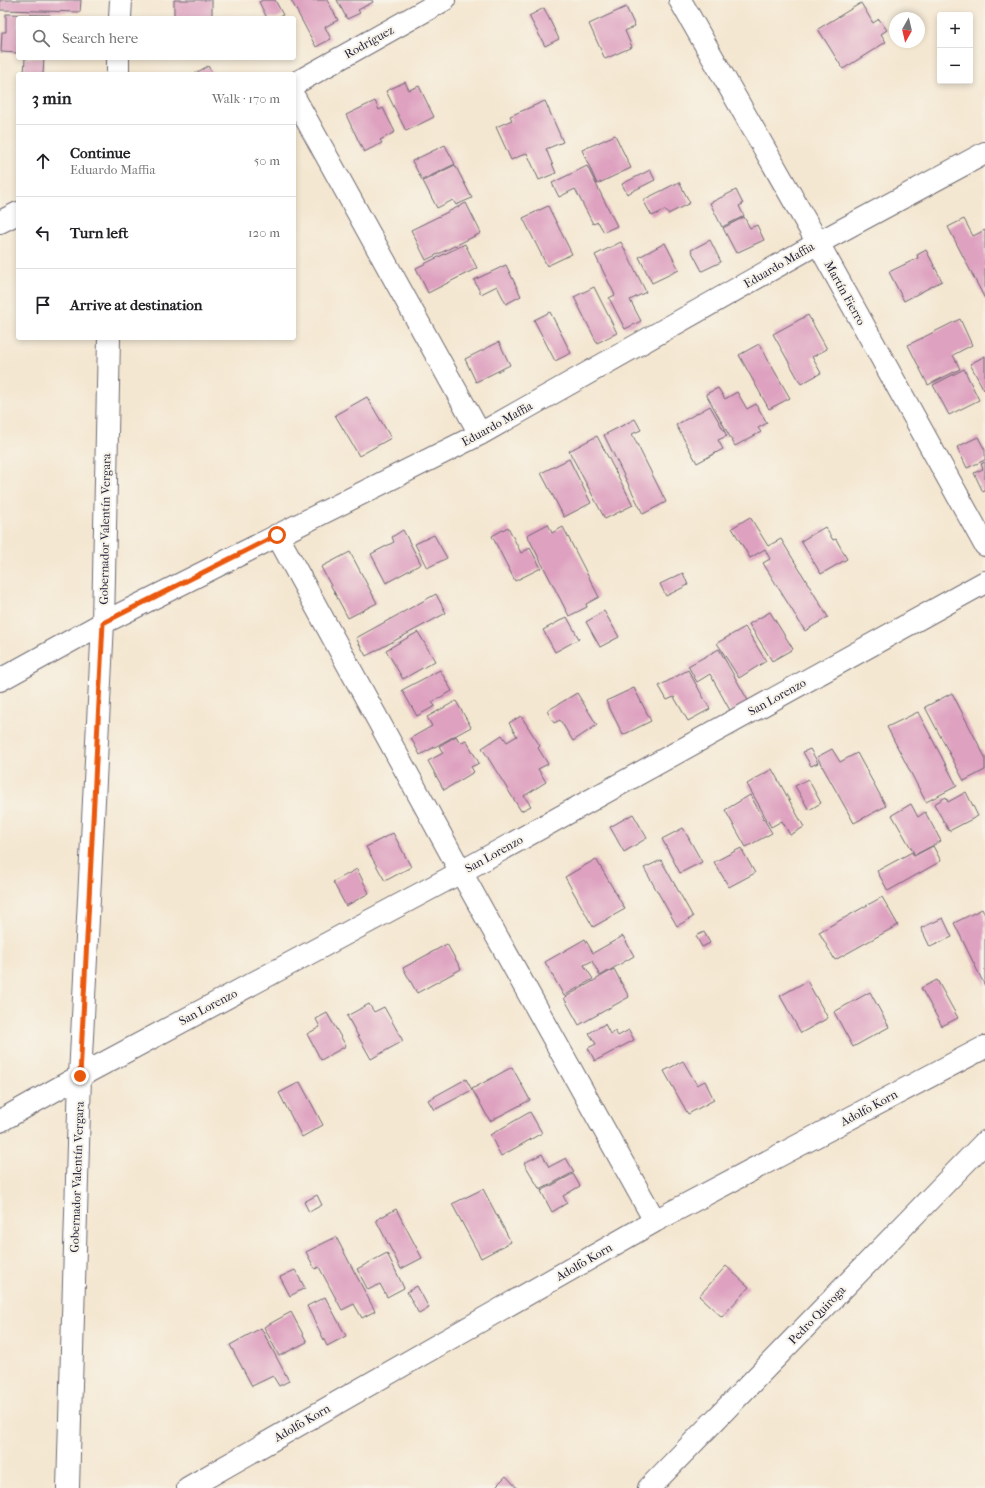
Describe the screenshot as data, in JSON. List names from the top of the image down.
{
  "streets": {
    "street": [
      "Rodríguez",
      "Eduardo Maffia",
      "Martín Fierro",
      "Gobernador Valentín Vergara",
      "San Lorenzo",
      "Adolfo Korn",
      "Pedro Quiroga"
    ]
  },
  "crossings": [
    ["Eduardo Maffia", "Martín Fierro"],
    ["Eduardo Maffia", "Gobernador Valentín Vergara"],
    ["Gobernador Valentín Vergara", "San Lorenzo"]
  ],
  "north": "bottom",
  "page": {
    "map_buttons": ["+", "−"],
    "search": "Search here",
    "heading": ["3 min", "Walk · 170 m"],
    "list": [
      ["Continue", "Eduardo Maffia", "50 m"],
      ["Turn left", "120 m"],
      "Arrive at destination"
    ]
  }
}
